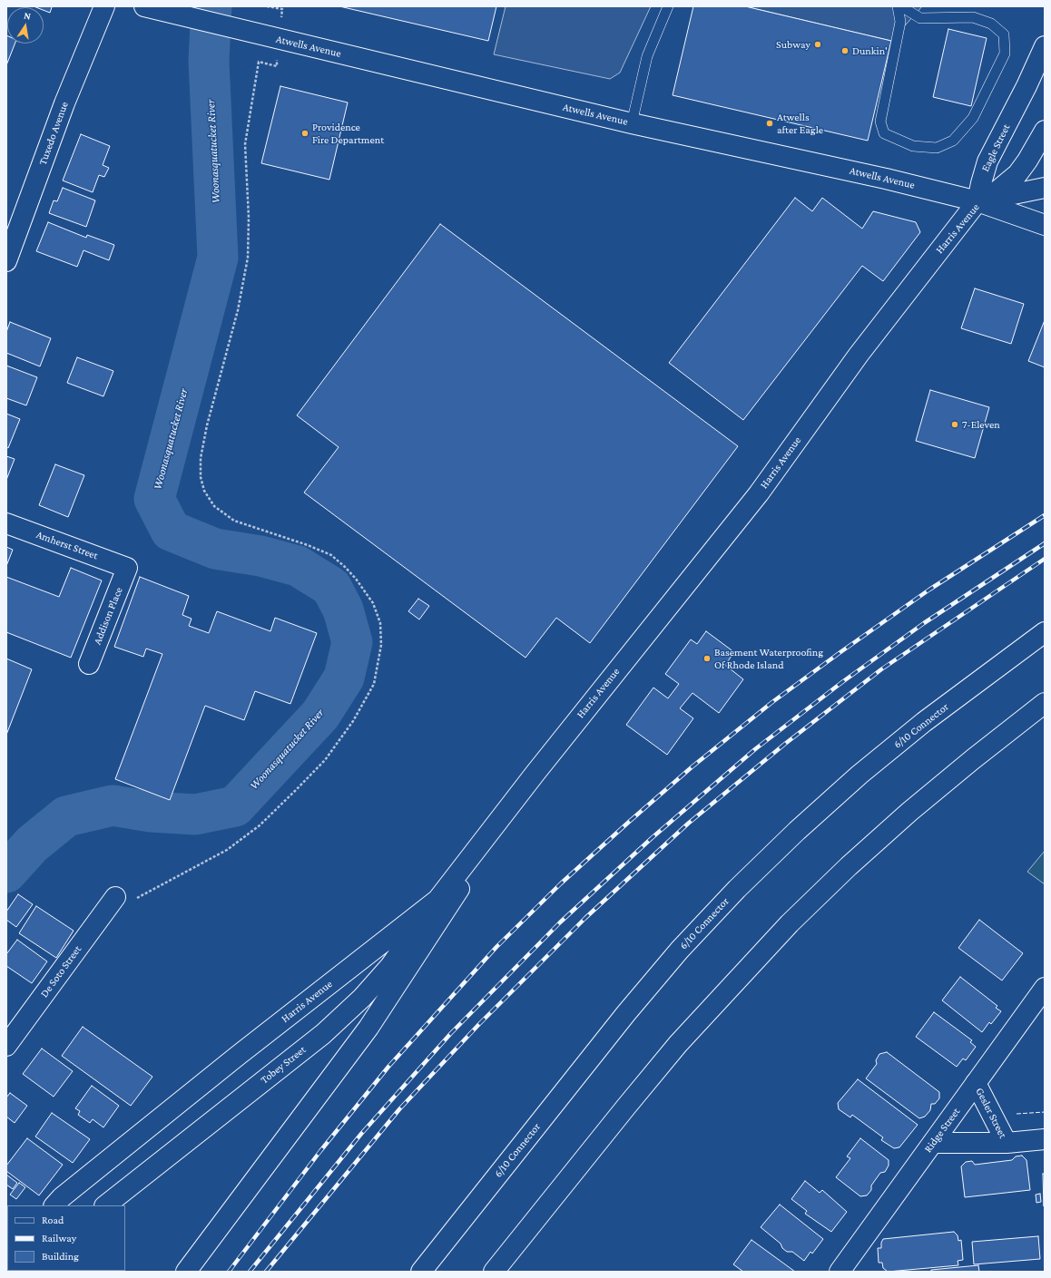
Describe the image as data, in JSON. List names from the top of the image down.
{
  "streets": {
    "main road": [
      "Atwells Avenue",
      "Tuxedo Avenue",
      "Eagle Street",
      "Harris Avenue",
      "Amherst Street",
      "Addison Place",
      "6/10 Connector",
      "De Soto Street",
      "Tobey Street",
      "Gesler Street",
      "Ridge Street"
    ]
  },
  "crossings": [
    ["Atwells Avenue", "Eagle Street"],
    ["Atwells Avenue", "Harris Avenue"],
    ["Eagle Street", "Harris Avenue"],
    ["Harris Avenue", "Tobey Street"],
    ["Amherst Street", "Addison Place"],
    ["Gesler Street", "Ridge Street"]
  ],
  "water": ["Woonasquatucket River"],
  "places": [
    "Subway",
    "Dunkin'",
    "Atwells after Eagle",
    "Providence Fire Department",
    "7-Eleven",
    "Basement Waterproofing Of Rhode Island"
  ],
  "legend": ["Road", "Railway", "Building"],
  "north": "top"
}
